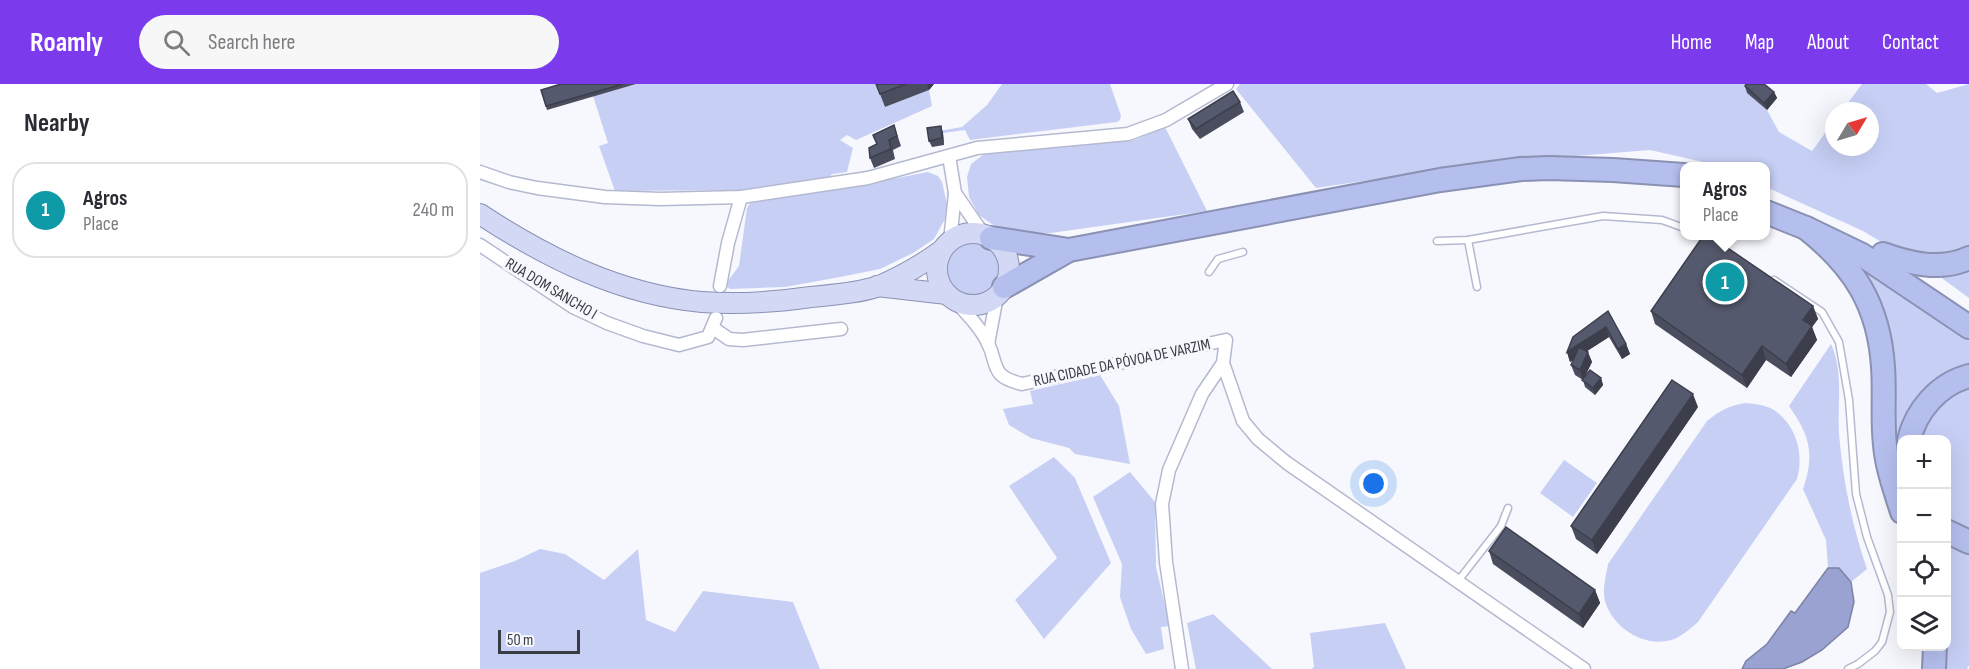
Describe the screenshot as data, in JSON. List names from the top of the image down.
{
  "streets": {
    "street": ["RUA DOM SANCHO I", "RUA CIDADE DA PÓVOA DE VARZIM"]
  },
  "scale_bar": "50 m",
  "north": "top right",
  "page": {
    "header": "Roamly",
    "search": "Search here",
    "nav": [
      "Home",
      "Map",
      "About",
      "Contact"
    ],
    "heading": "Nearby",
    "list": [
      {
        "mark": "1",
        "name": "Agros",
        "note": "Place",
        "value": "240 m"
      }
    ],
    "popup": ["Agros", "Place"],
    "pins": "1",
    "map_buttons": ["+", "−"],
    "scale": "50 m"
  }
}
